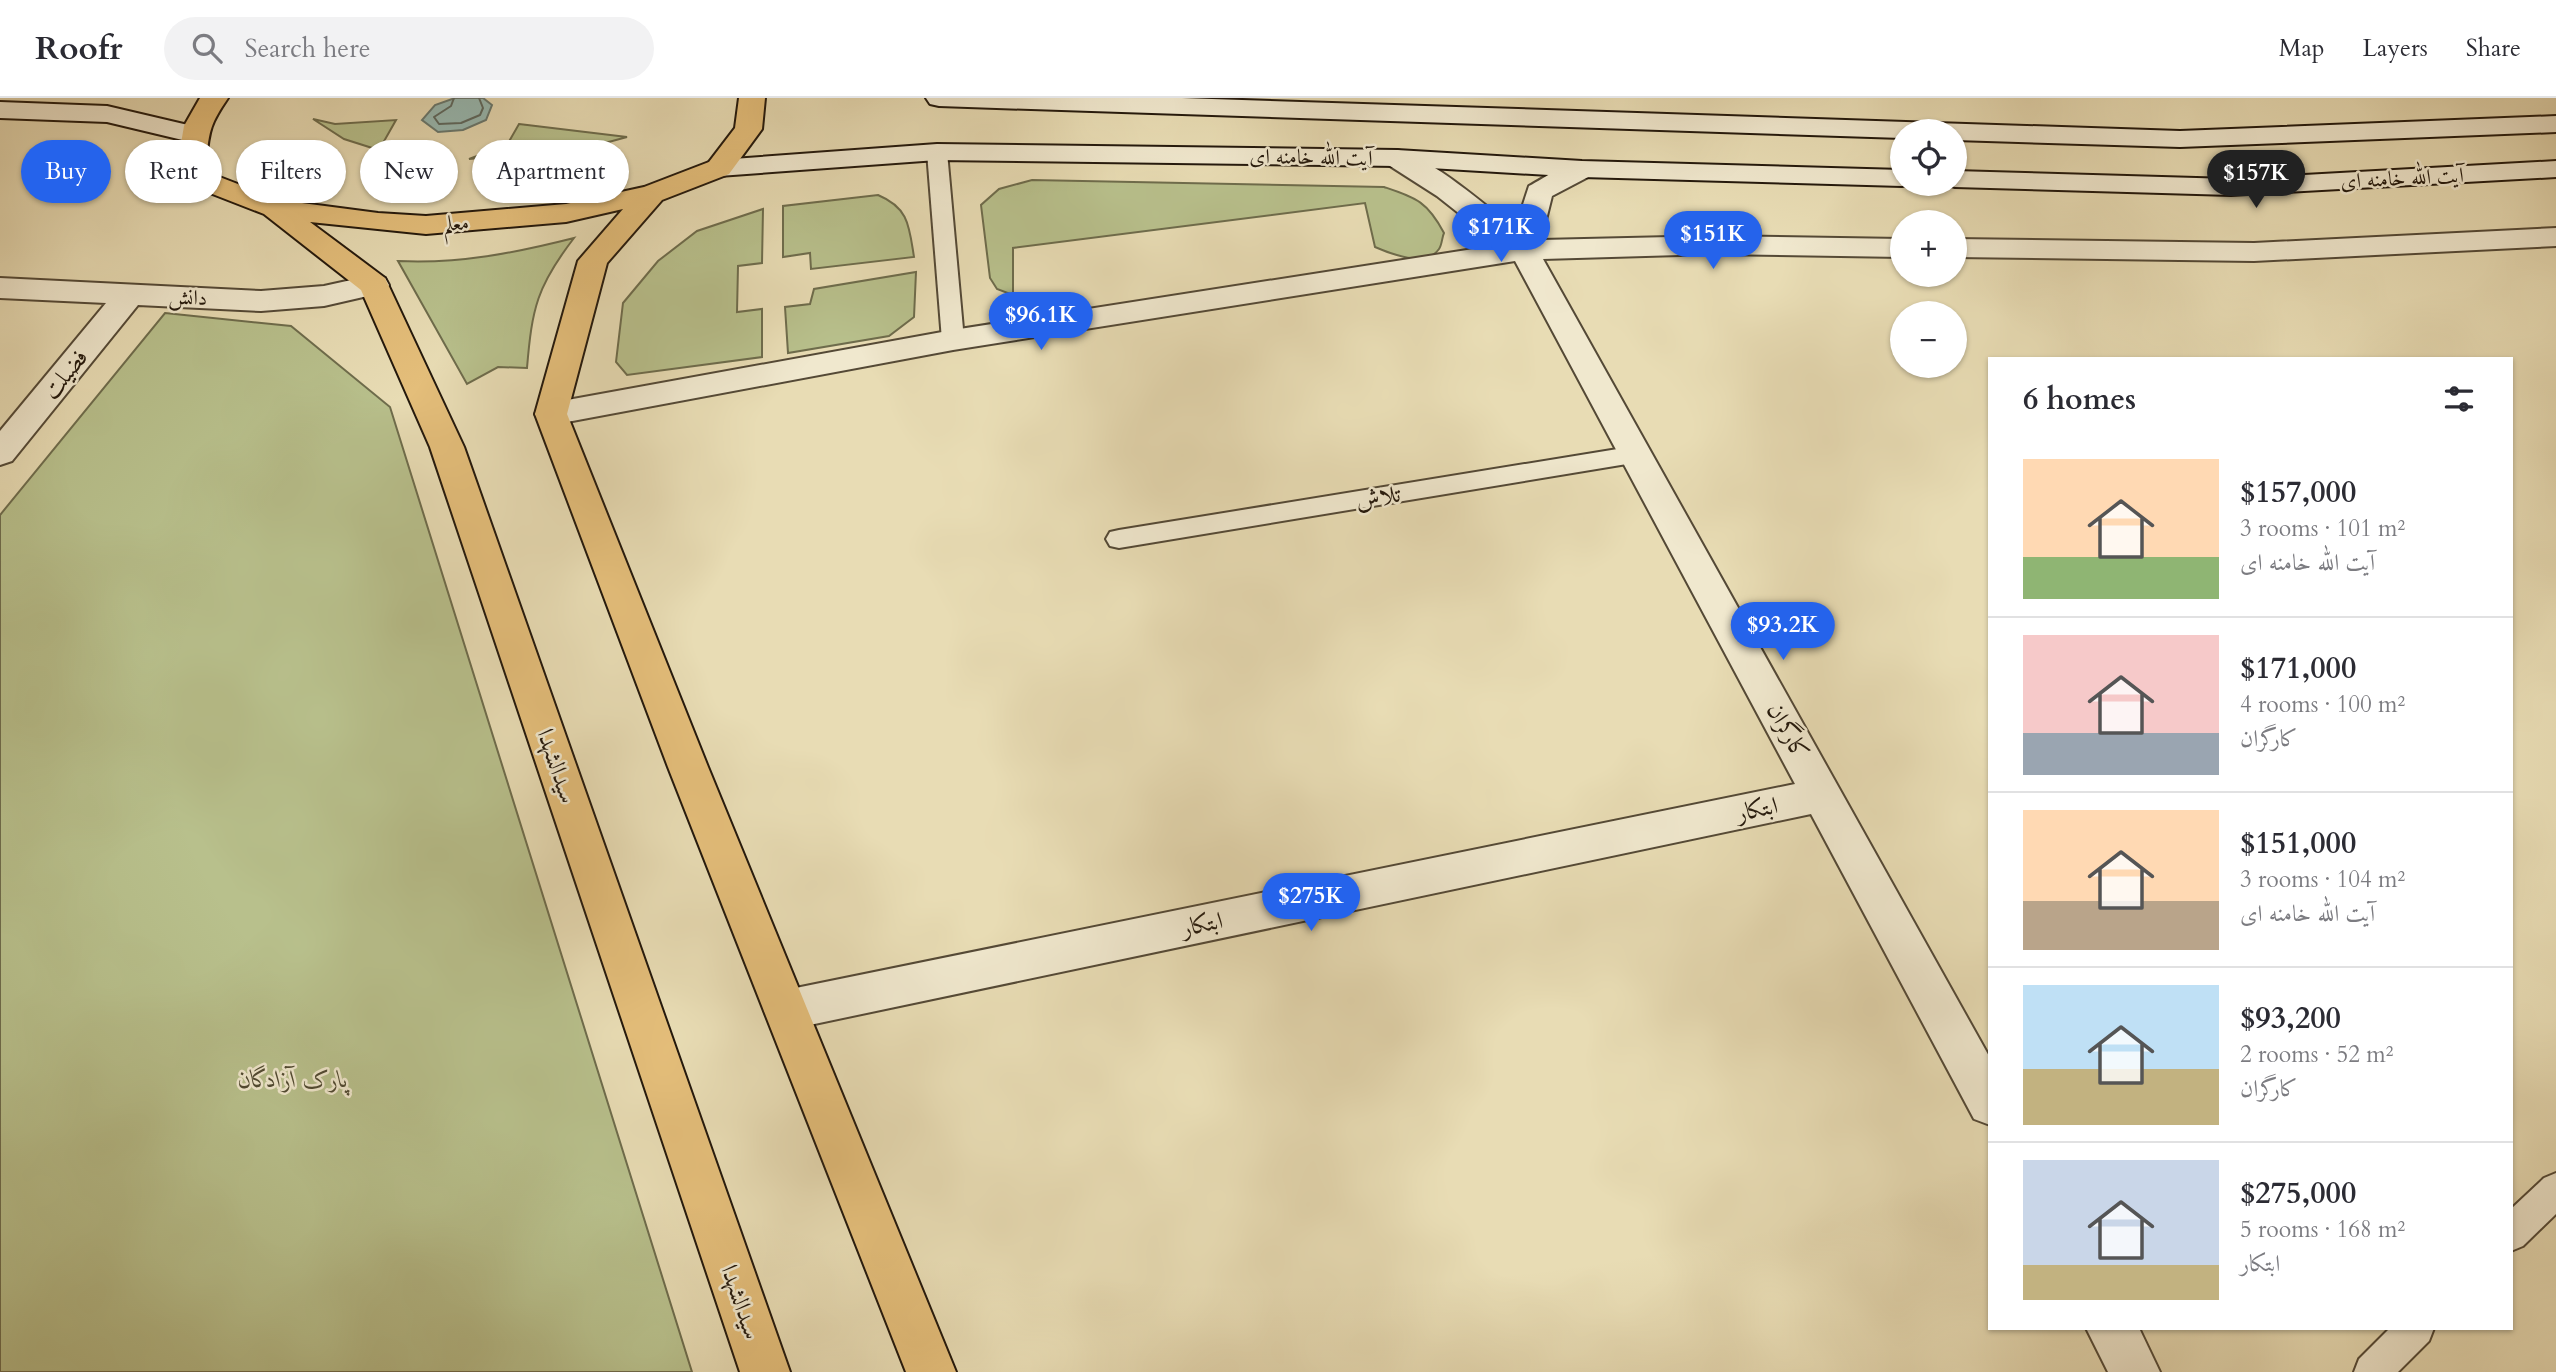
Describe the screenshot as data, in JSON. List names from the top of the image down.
{
  "streets": {
    "main road": ["معلم", "سیدالشهدا"],
    "street": [
      "آیت الله خامنه ای",
      "دانش",
      "فضیلت",
      "کارگران",
      "ابتکار"
    ],
    "lane": ["تلاش"]
  },
  "crossings": [
    ["آیت الله خامنه ای", "معلم"],
    ["معلم", "سیدالشهدا"],
    ["دانش", "فضیلت"],
    ["دانش", "سیدالشهدا"],
    ["تلاش", "کارگران"],
    ["کارگران", "ابتکار"]
  ],
  "parks": ["پارک آزادگان"],
  "page": {
    "header": "Roofr",
    "search": "Search here",
    "nav": ["Map", "Layers", "Share"],
    "map_buttons": ["+", "−"],
    "chip": [
      "Buy",
      "Rent",
      "Filters",
      "New",
      "Apartment"
    ],
    "price": [
      "$157K",
      "$171K",
      "$151K",
      "$96.1K",
      "$93.2K",
      "$275K"
    ],
    "heading": "6 homes",
    "list": [
      {
        "name": "$157,000",
        "note": "3 rooms · 101 m² · آیت الله خامنه ای"
      },
      {
        "name": "$171,000",
        "note": "4 rooms · 100 m² · کارگران"
      },
      {
        "name": "$151,000",
        "note": "3 rooms · 104 m² · آیت الله خامنه ای"
      },
      {
        "name": "$93,200",
        "note": "2 rooms · 52 m² · کارگران"
      },
      {
        "name": "$275,000",
        "note": "5 rooms · 168 m² · ابتکار"
      }
    ]
  }
}
